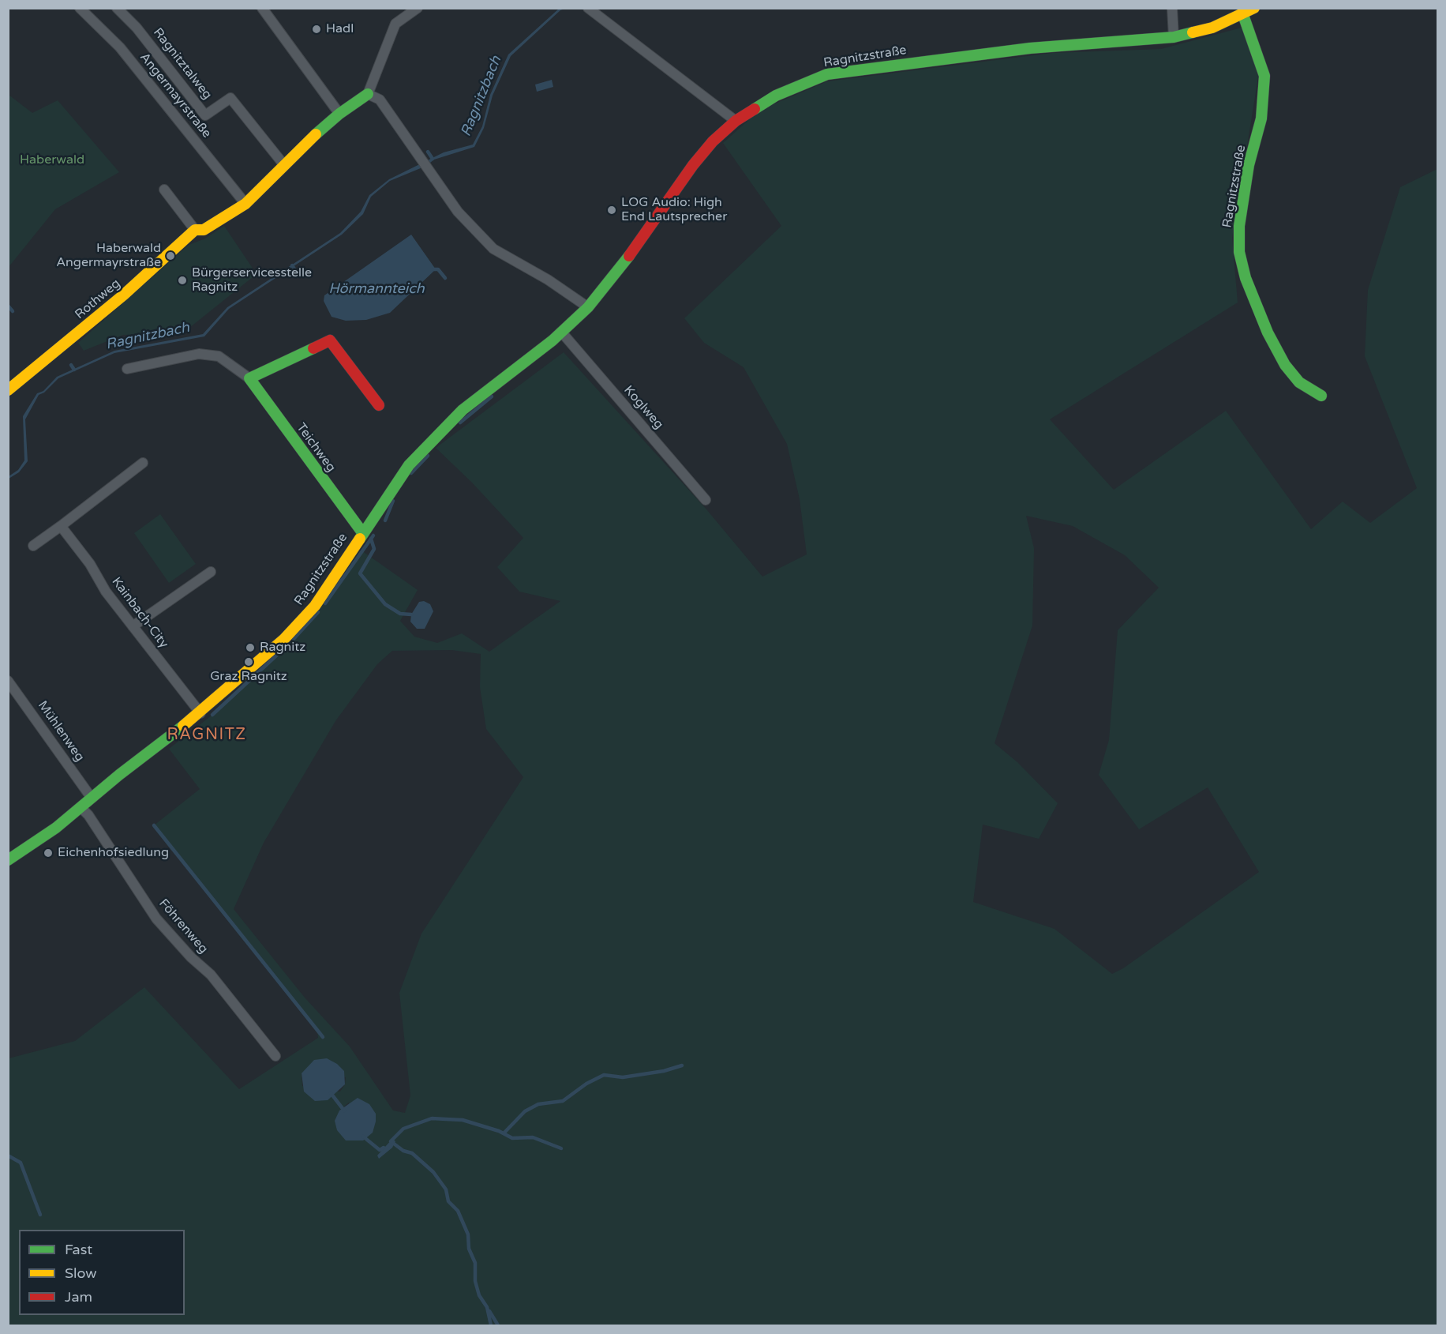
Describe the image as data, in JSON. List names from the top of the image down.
{
  "streets": {
    "main road": ["Ragnitzstraße", "Rothweg", "Teichweg"],
    "street": [
      "Ragnitztalweg",
      "Angermayrstraße",
      "Koglweg",
      "Kainbach-City",
      "Mühlenweg",
      "Föhrenweg"
    ]
  },
  "crossings": [
    ["Ragnitzstraße", "Koglweg"],
    ["Ragnitzstraße", "Teichweg"],
    ["Ragnitzstraße", "Kainbach-City"],
    ["Ragnitzstraße", "Mühlenweg"],
    ["Ragnitzstraße", "Föhrenweg"]
  ],
  "districts": ["RAGNITZ"],
  "water": ["Ragnitzbach", "Hörmannteich"],
  "parks": ["Haberwald"],
  "places": [
    "Hadl",
    "LOG Audio: High End Lautsprecher",
    "Haberwald Angermayrstraße",
    "Bürgerservicesstelle Ragnitz",
    "Ragnitz",
    "Graz Ragnitz",
    "Eichenhofsiedlung"
  ],
  "legend": ["Fast", "Slow", "Jam"]
}
